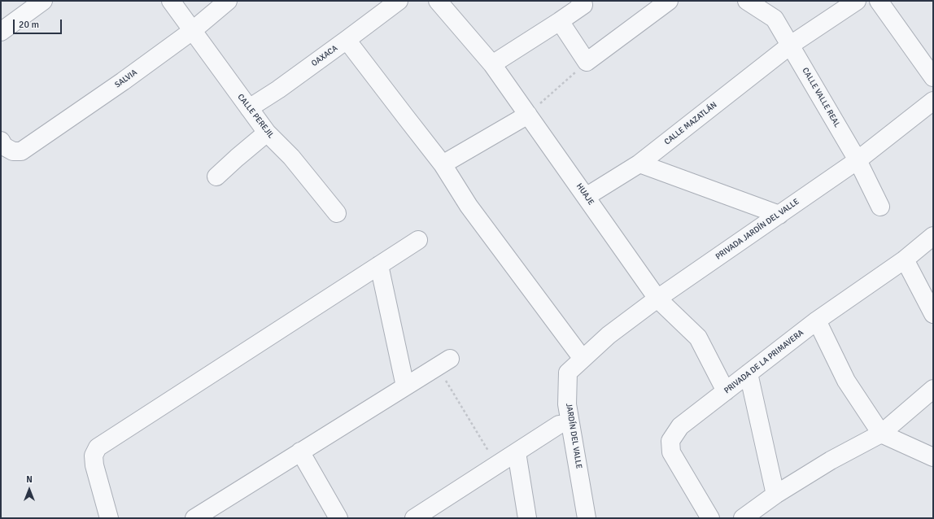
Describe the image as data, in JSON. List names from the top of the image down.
{
  "streets": {
    "street": [
      "OAXACA",
      "SALVIA",
      "CALLE VALLE REAL",
      "CALLE PEREJIL",
      "CALLE MAZATLÁN",
      "HUAJE",
      "PRIVADA JARDÍN DEL VALLE",
      "PRIVADA DE LA PRIMAVERA",
      "JARDÍN DEL VALLE"
    ]
  },
  "crossings": [
    ["OAXACA", "CALLE PEREJIL"],
    ["SALVIA", "CALLE PEREJIL"],
    ["CALLE VALLE REAL", "CALLE MAZATLÁN"],
    ["CALLE VALLE REAL", "PRIVADA JARDÍN DEL VALLE"],
    ["CALLE MAZATLÁN", "HUAJE"],
    ["HUAJE", "PRIVADA JARDÍN DEL VALLE"],
    ["HUAJE", "PRIVADA DE LA PRIMAVERA"],
    ["PRIVADA JARDÍN DEL VALLE", "JARDÍN DEL VALLE"]
  ],
  "scale_bar": "20 m",
  "north": "top"
}
